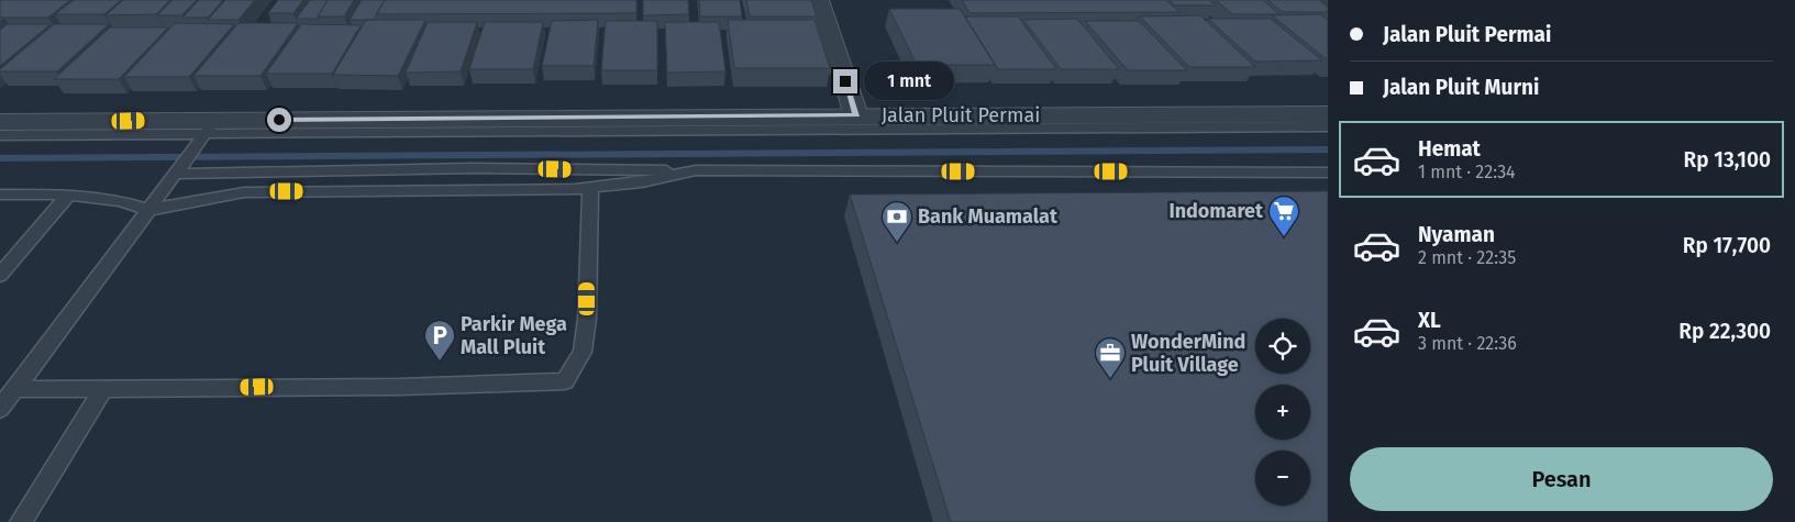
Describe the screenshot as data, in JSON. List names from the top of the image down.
{
  "streets": {
    "street": ["Jalan Pluit Permai"]
  },
  "places": {
    "supermarket": ["Indomaret"],
    "bank": ["Bank Muamalat"],
    "parking": ["Parkir Mega Mall Pluit"],
    "office": ["WonderMind Pluit Village"]
  },
  "page": {
    "banner": ["Jalan Pluit Permai", "Jalan Pluit Murni"],
    "bubble": "1 mnt",
    "list": [
      {
        "name": "Hemat",
        "note": "1 mnt · 22:34",
        "value": "Rp 13,100"
      },
      {
        "name": "Nyaman",
        "note": "2 mnt · 22:35",
        "value": "Rp 17,700"
      },
      {
        "name": "XL",
        "note": "3 mnt · 22:36",
        "value": "Rp 22,300"
      }
    ],
    "map_buttons": ["+", "−"],
    "buttons": "Pesan"
  }
}
